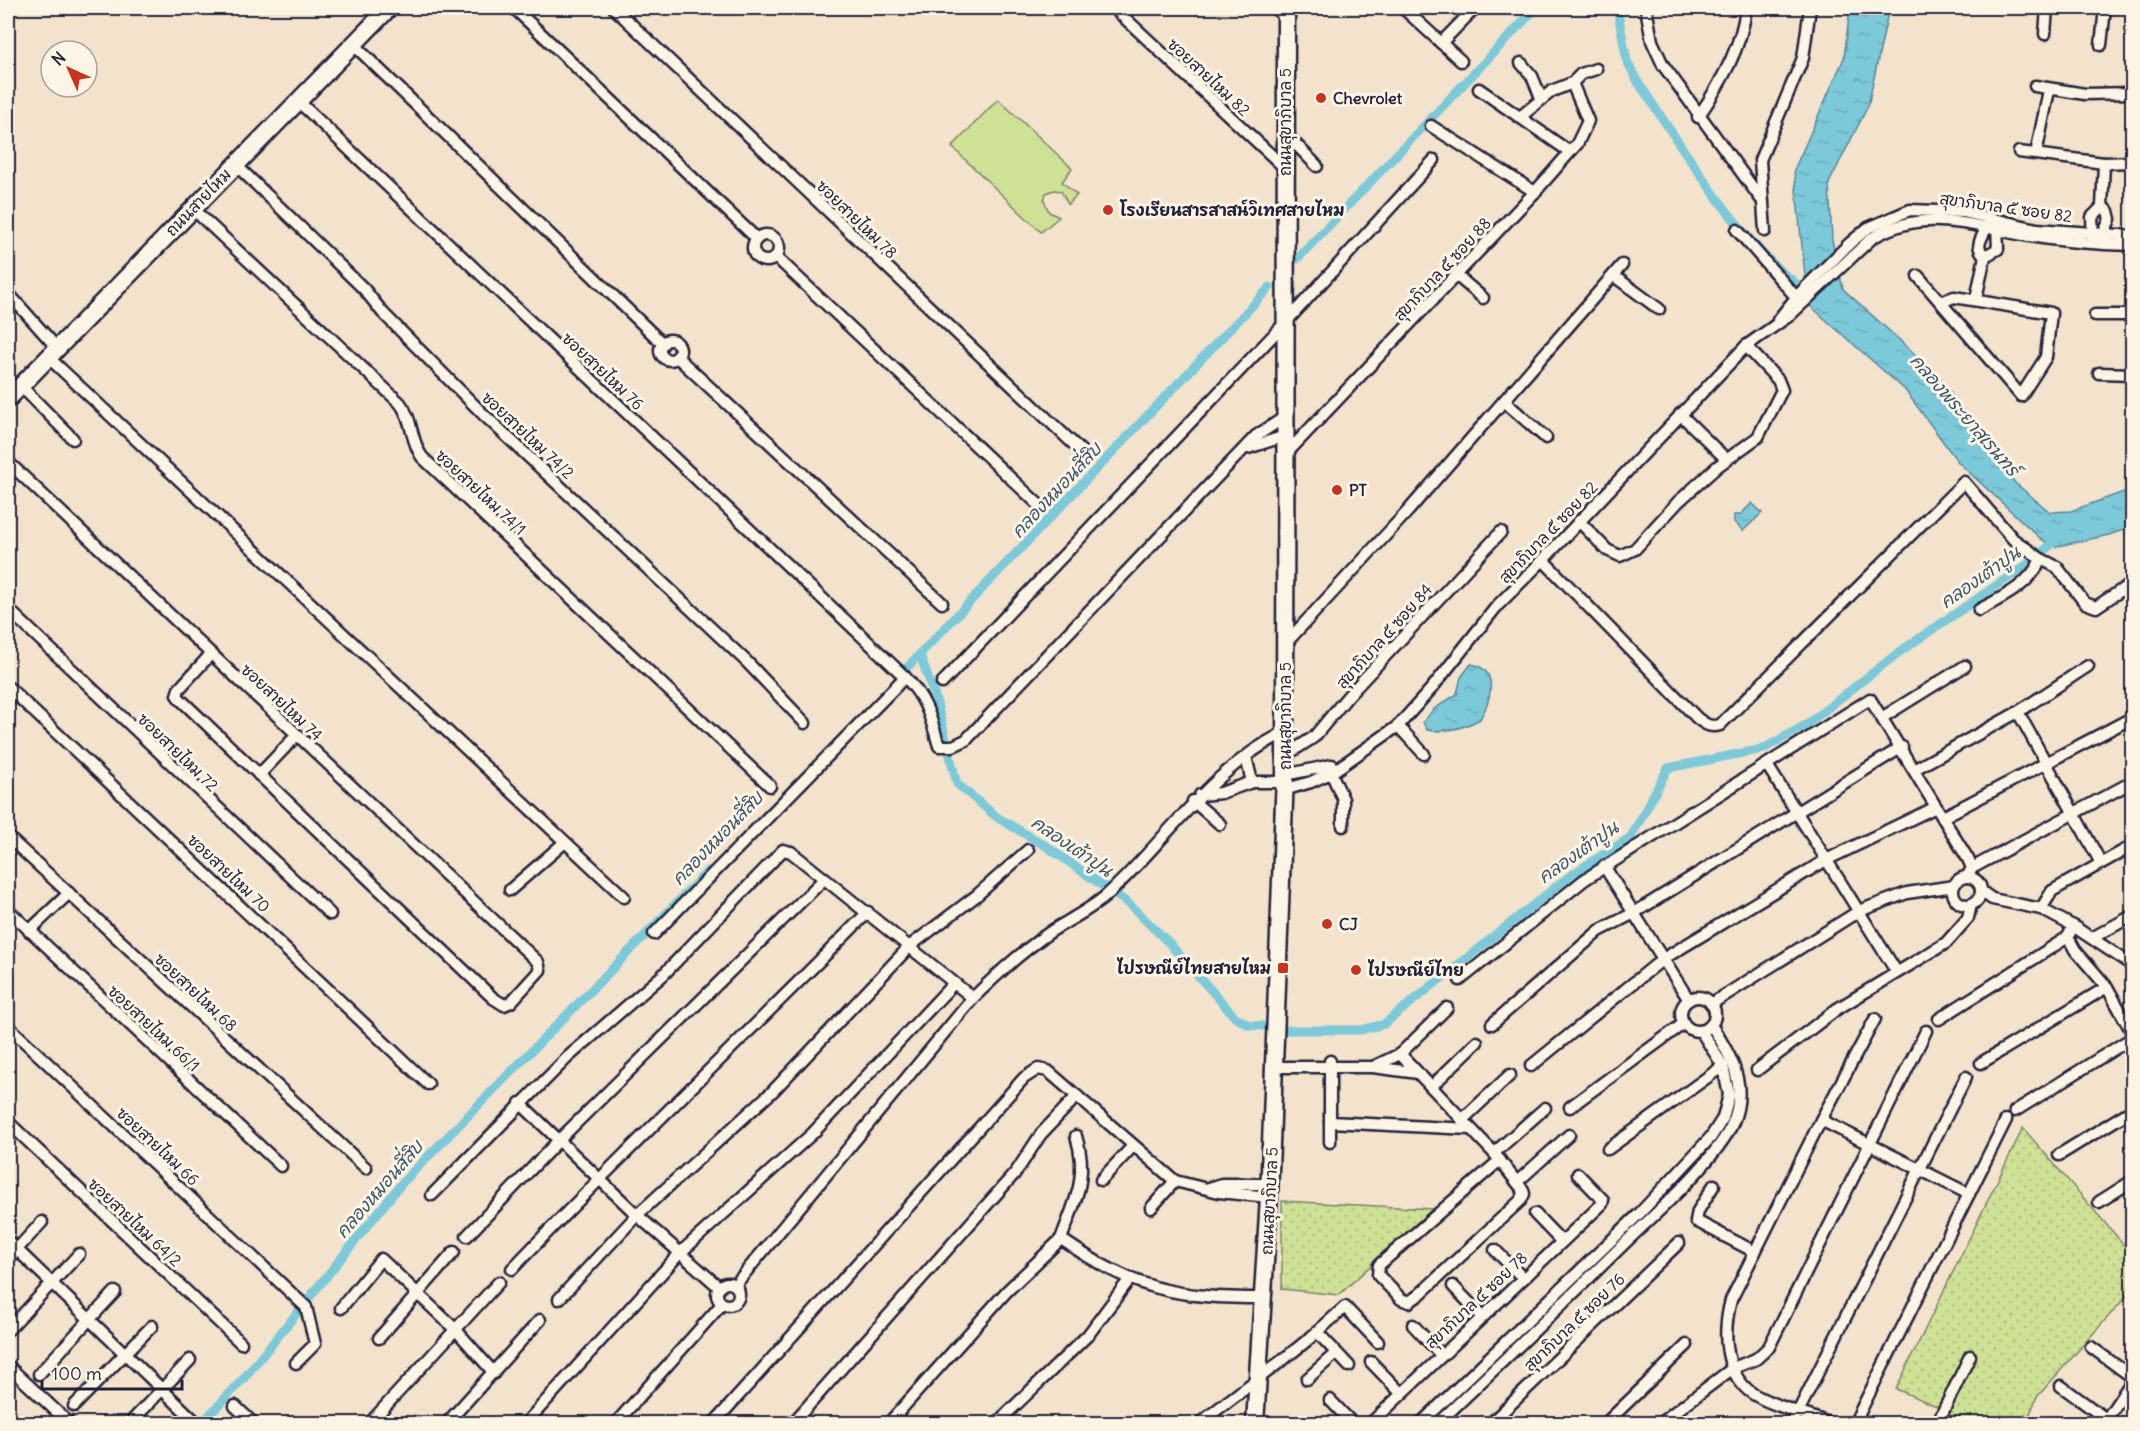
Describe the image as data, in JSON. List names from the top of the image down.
{
  "streets": {
    "main road": ["ถนนสุขาภิบาล 5", "ถนนสายไหม"],
    "street": [
      "ซอยสายไหม 82",
      "สุขาภิบาล ๕ ซอย 82",
      "ซอยสายไหม 78",
      "สุขาภิบาล ๕ ซอย 88",
      "ซอยสายไหม 76",
      "ซอยสายไหม 74/2",
      "ซอยสายไหม 74/1",
      "สุขาภิบาล ๕ ซอย 84",
      "ซอยสายไหม 74",
      "ซอยสายไหม 72",
      "ซอยสายไหม 70",
      "ซอยสายไหม 68",
      "ซอยสายไหม 66/1",
      "ซอยสายไหม 66",
      "ซอยสายไหม 64/2",
      "สุขาภิบาล ๕ ซอย 78",
      "สุขาภิบาล ๕ ซอย 76"
    ]
  },
  "crossings": [
    ["ซอยสายไหม 82", "ถนนสุขาภิบาล 5"],
    ["ถนนสุขาภิบาล 5", "สุขาภิบาล ๕ ซอย 82"],
    ["ถนนสุขาภิบาล 5", "สุขาภิบาล ๕ ซอย 88"],
    ["ถนนสุขาภิบาล 5", "สุขาภิบาล ๕ ซอย 84"],
    ["ถนนสายไหม", "ซอยสายไหม 76"],
    ["ถนนสายไหม", "ซอยสายไหม 74/2"],
    ["ถนนสายไหม", "ซอยสายไหม 74/1"]
  ],
  "water": ["คลองพระยาสุเรนทร์", "คลองหมอนสี่สิบ", "คลองเต้าปูน"],
  "places": {
    "other": [
      "Chevrolet",
      "โรงเรียนสารสาสน์วิเทศสายไหม",
      "PT",
      "CJ",
      "ไปรษณีย์ไทย"
    ],
    "transit": ["ไปรษณีย์ไทยสายไหม"]
  },
  "scale_bar": "100 m",
  "north": "top left"
}
